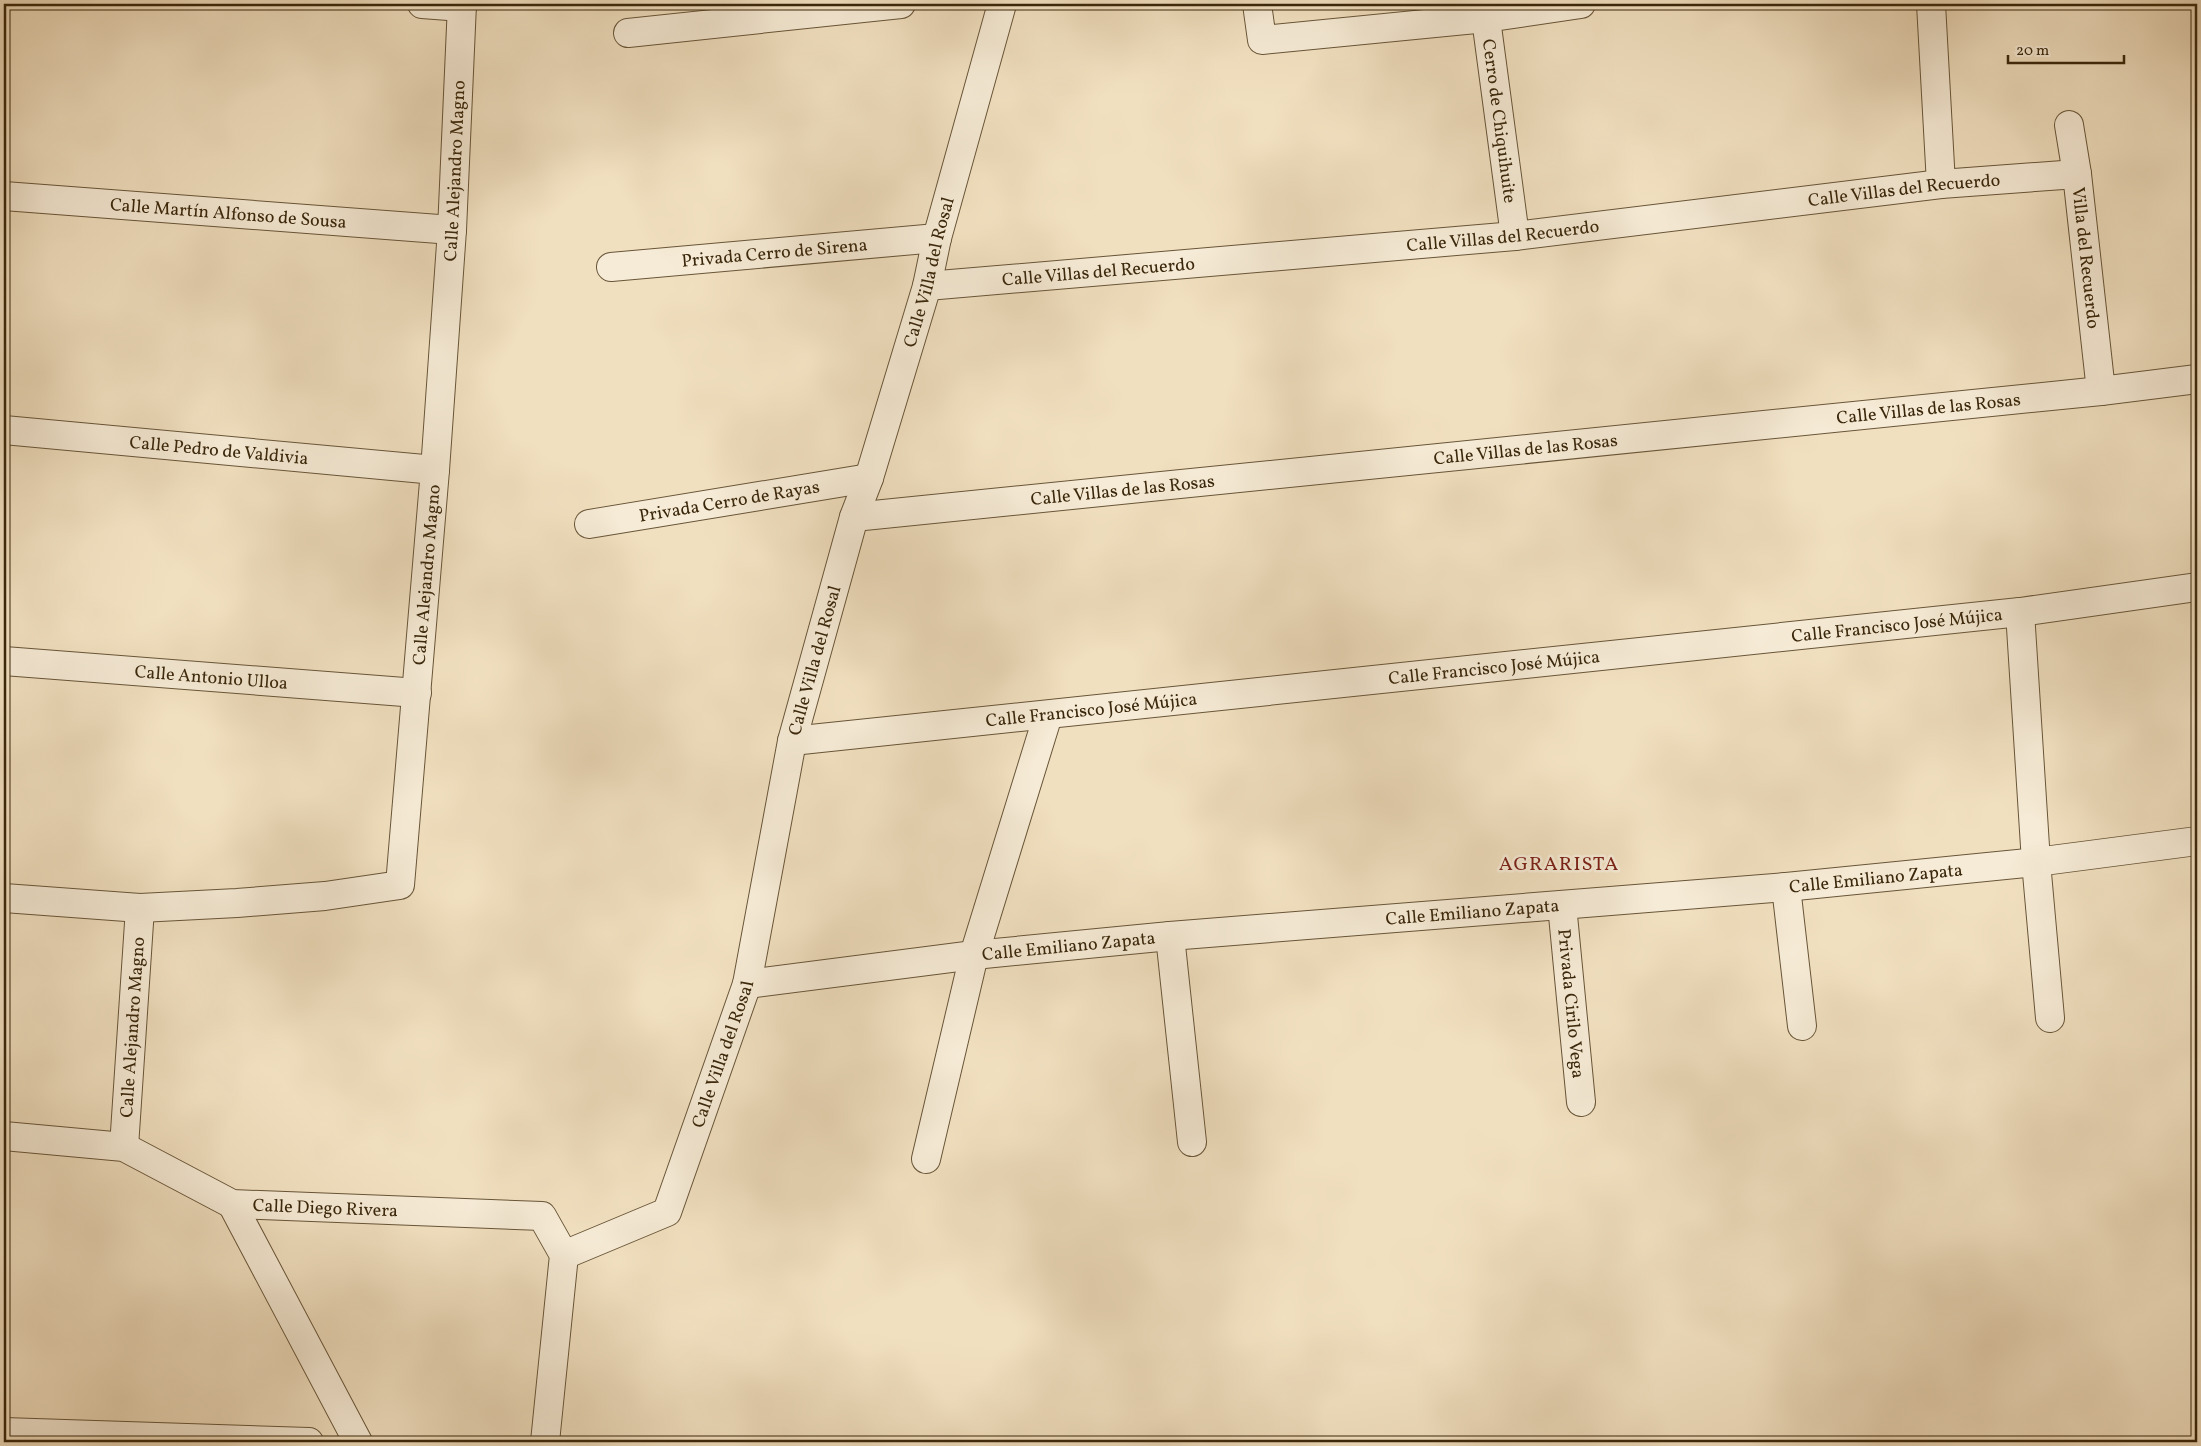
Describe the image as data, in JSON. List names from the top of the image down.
{
  "streets": {
    "street": [
      "Cerro de Chiquihuite",
      "Calle Alejandro Magno",
      "Calle Villas del Recuerdo",
      "Calle Martín Alfonso de Sousa",
      "Privada Cerro de Sirena",
      "Villa del Recuerdo",
      "Calle Villa del Rosal",
      "Calle Villas de las Rosas",
      "Calle Pedro de Valdivia",
      "Privada Cerro de Rayas",
      "Calle Francisco José Mújica",
      "Calle Antonio Ulloa",
      "Calle Emiliano Zapata",
      "Privada Cirilo Vega",
      "Calle Diego Rivera"
    ]
  },
  "crossings": [
    ["Cerro de Chiquihuite", "Calle Villas del Recuerdo"],
    ["Calle Alejandro Magno", "Calle Martín Alfonso de Sousa"],
    ["Calle Alejandro Magno", "Calle Pedro de Valdivia"],
    ["Calle Alejandro Magno", "Calle Antonio Ulloa"],
    ["Calle Alejandro Magno", "Calle Diego Rivera"],
    ["Calle Villas del Recuerdo", "Villa del Recuerdo"],
    ["Calle Villas del Recuerdo", "Calle Villa del Rosal"],
    ["Privada Cerro de Sirena", "Calle Villa del Rosal"],
    ["Villa del Recuerdo", "Calle Villas de las Rosas"],
    ["Calle Villa del Rosal", "Calle Villas de las Rosas"],
    ["Calle Villa del Rosal", "Privada Cerro de Rayas"],
    ["Calle Villa del Rosal", "Calle Francisco José Mújica"],
    ["Calle Villa del Rosal", "Calle Emiliano Zapata"],
    ["Calle Villa del Rosal", "Calle Diego Rivera"],
    ["Calle Emiliano Zapata", "Privada Cirilo Vega"]
  ],
  "districts": ["AGRARISTA"],
  "scale_bar": "20 m"
}
